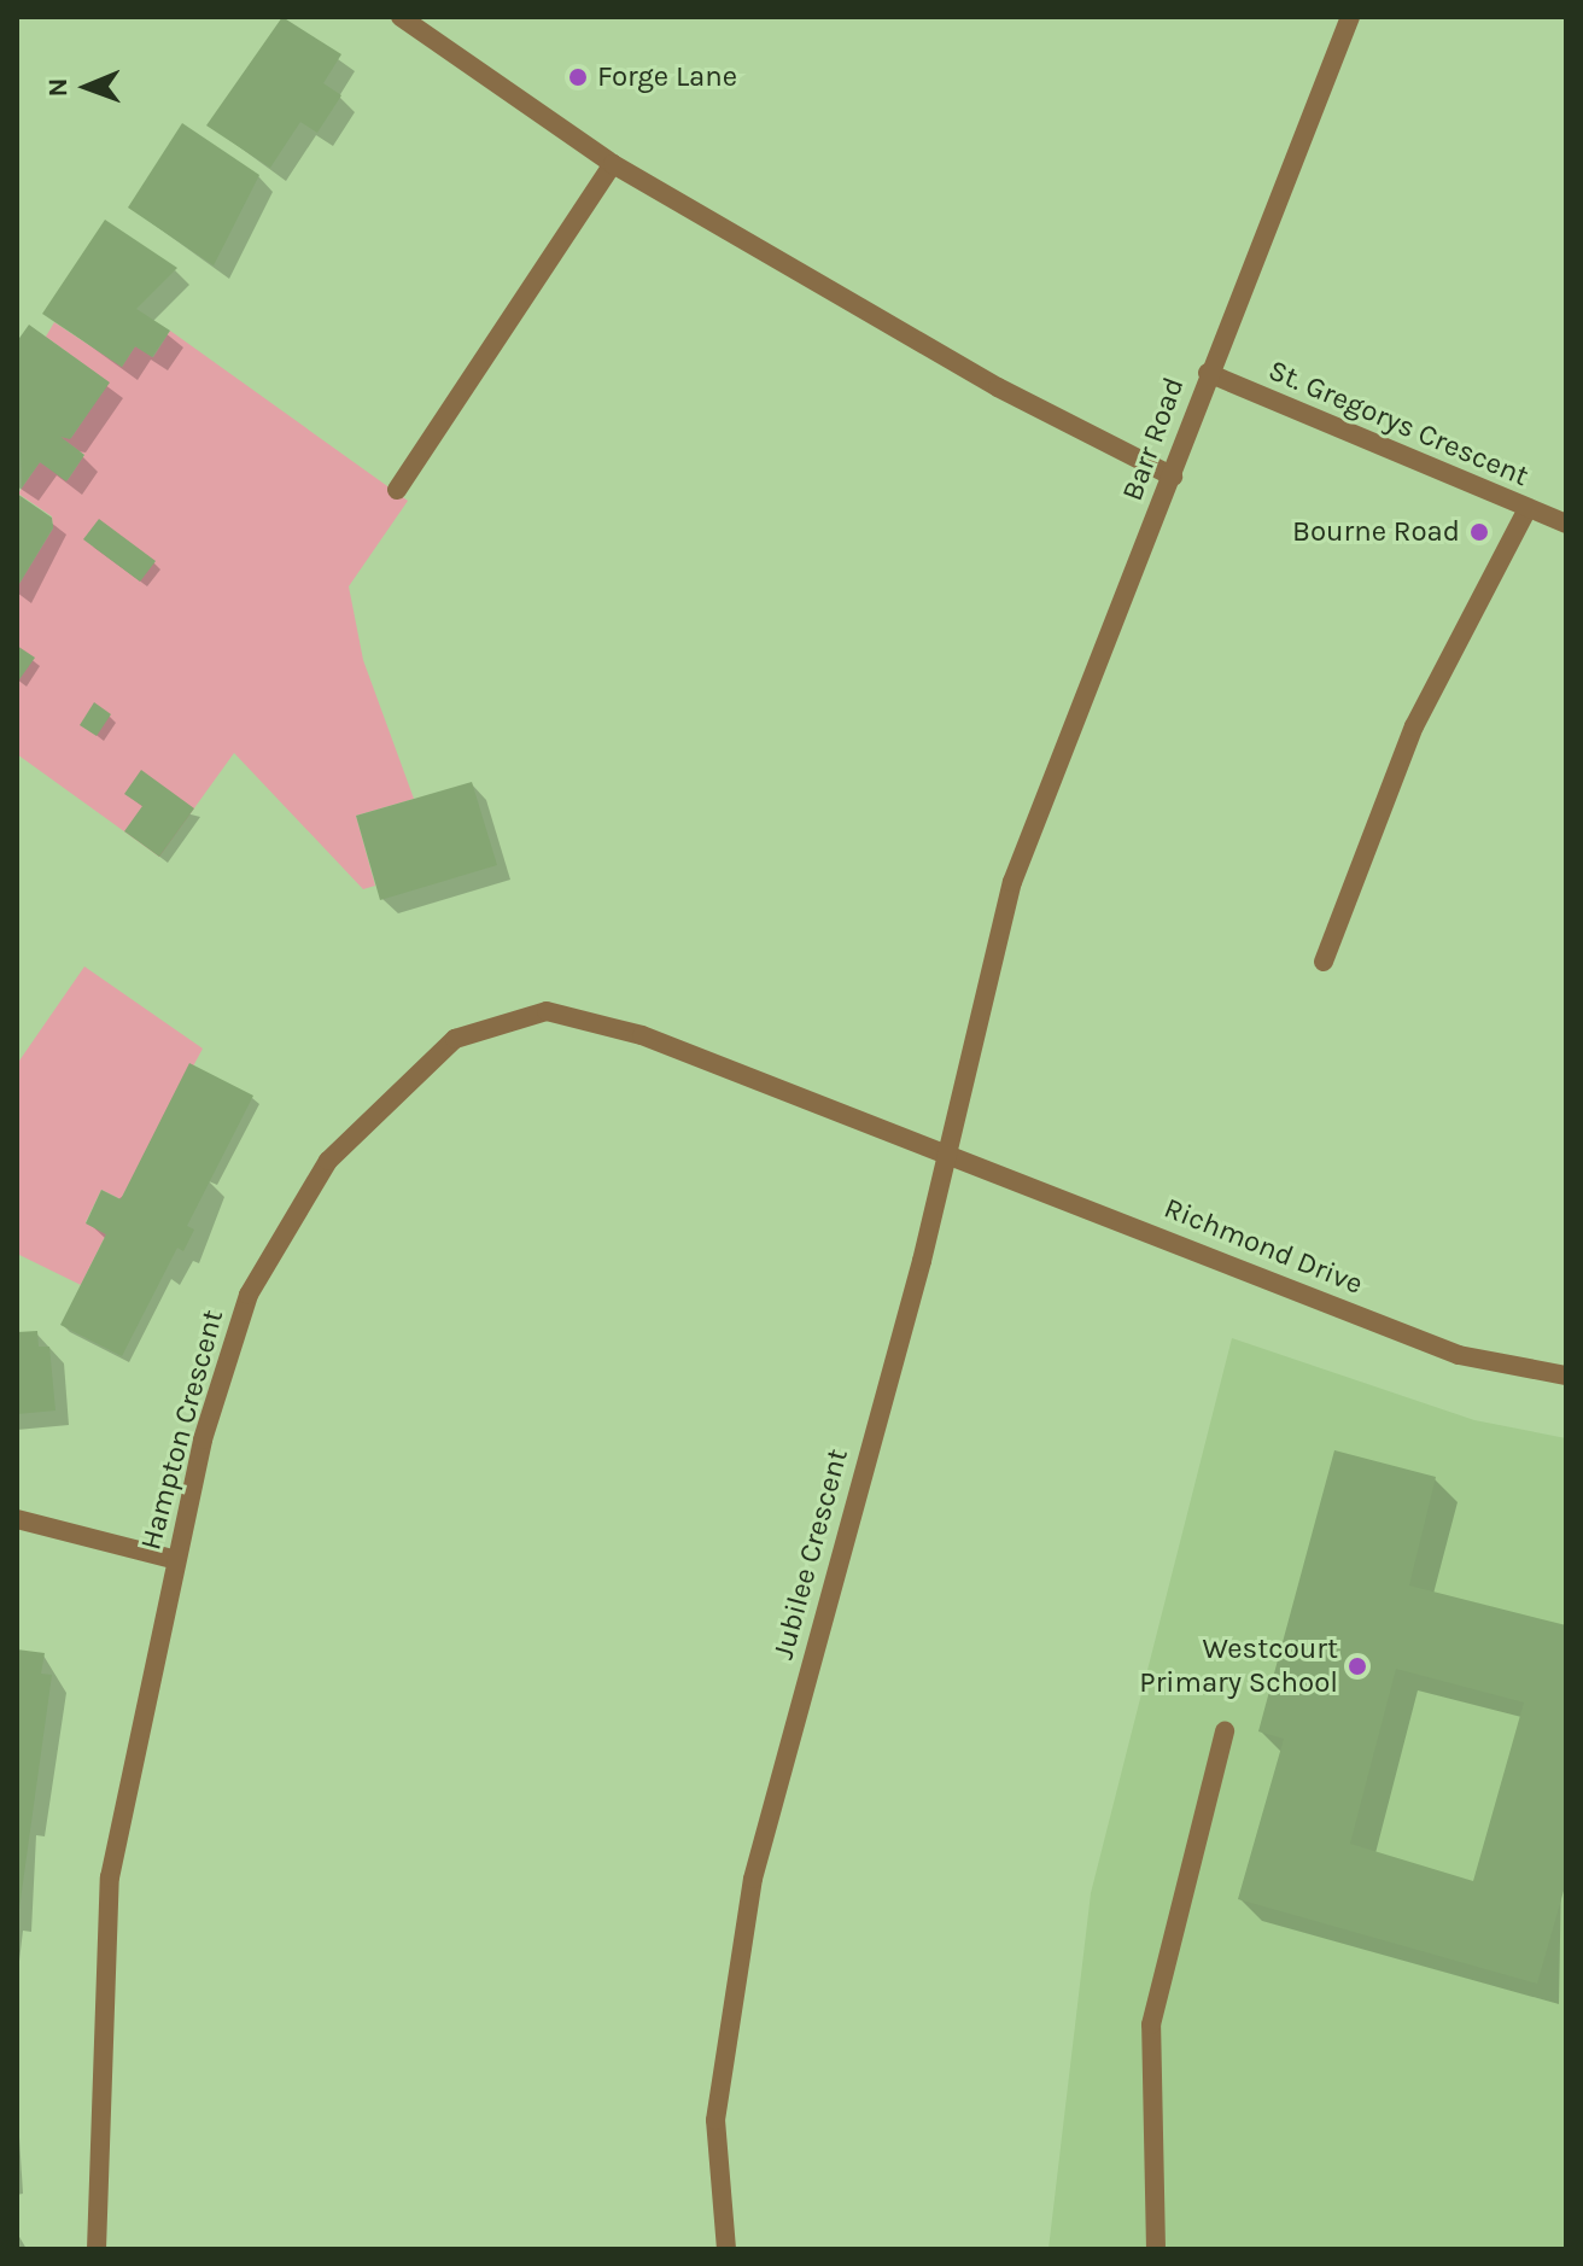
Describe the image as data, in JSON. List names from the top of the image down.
{
  "streets": {
    "street": [
      "St. Gregorys Crescent",
      "Barr Road",
      "Richmond Drive",
      "Hampton Crescent",
      "Jubilee Crescent"
    ]
  },
  "crossings": [
    ["St. Gregorys Crescent", "Barr Road"],
    ["Barr Road", "Jubilee Crescent"],
    ["Richmond Drive", "Hampton Crescent"],
    ["Richmond Drive", "Jubilee Crescent"],
    ["Hampton Crescent", "Jubilee Crescent"]
  ],
  "places": ["Forge Lane", "Bourne Road", "Westcourt Primary School"],
  "north": "left"
}
